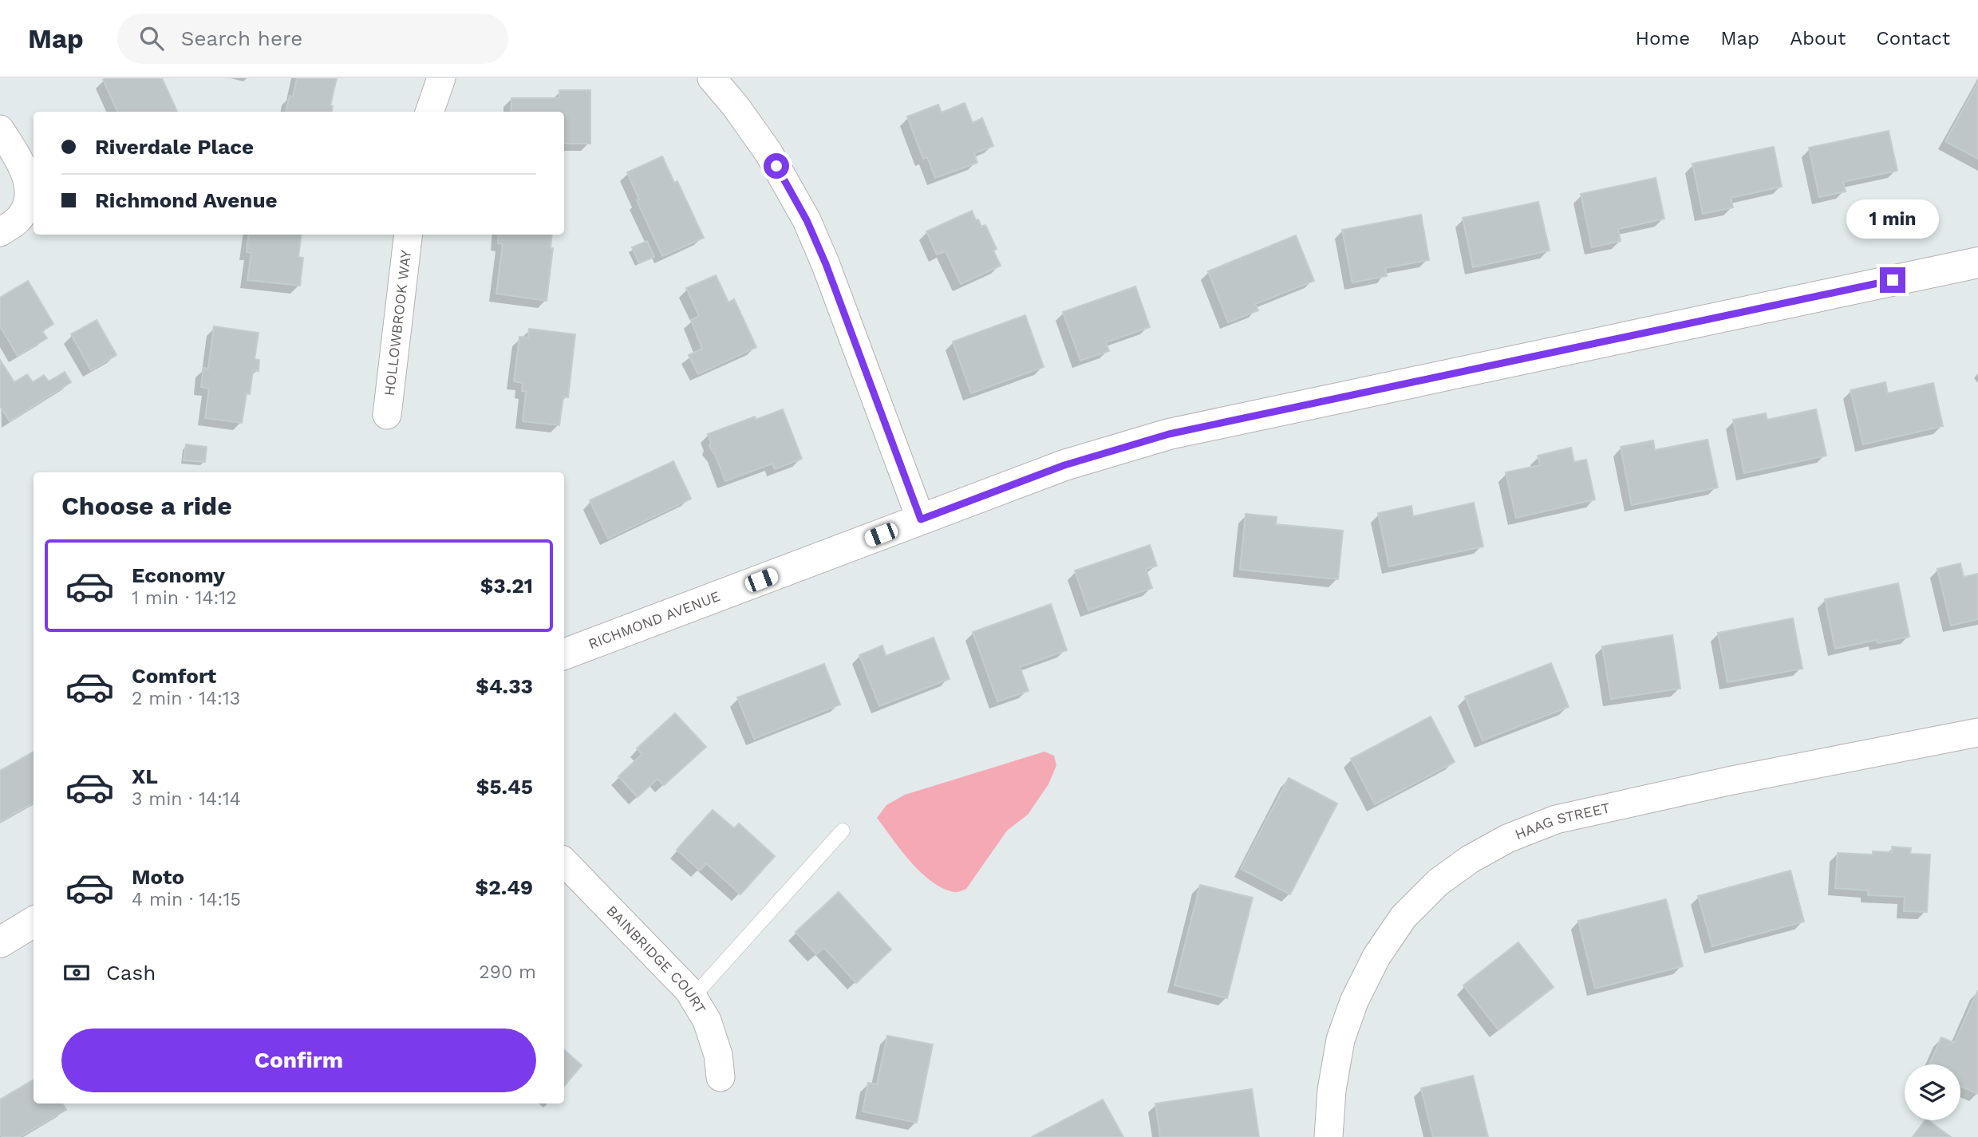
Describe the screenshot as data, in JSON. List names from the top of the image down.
{
  "streets": {
    "street": [
      "HOLLOWBROOK WAY",
      "RICHMOND AVENUE",
      "HAAG STREET",
      "BAINBRIDGE COURT"
    ]
  },
  "page": {
    "header": "Map",
    "search": "Search here",
    "nav": [
      "Home",
      "Map",
      "About",
      "Contact"
    ],
    "banner": ["Riverdale Place", "Richmond Avenue"],
    "bubble": "1 min",
    "heading": "Choose a ride",
    "list": [
      {
        "name": "Economy",
        "note": "1 min · 14:12",
        "value": "$3.21"
      },
      {
        "name": "Comfort",
        "note": "2 min · 14:13",
        "value": "$4.33"
      },
      {
        "name": "XL",
        "note": "3 min · 14:14",
        "value": "$5.45"
      },
      {
        "name": "Moto",
        "note": "4 min · 14:15",
        "value": "$2.49"
      }
    ],
    "pay": ["Cash", "290 m"],
    "buttons": "Confirm"
  }
}
